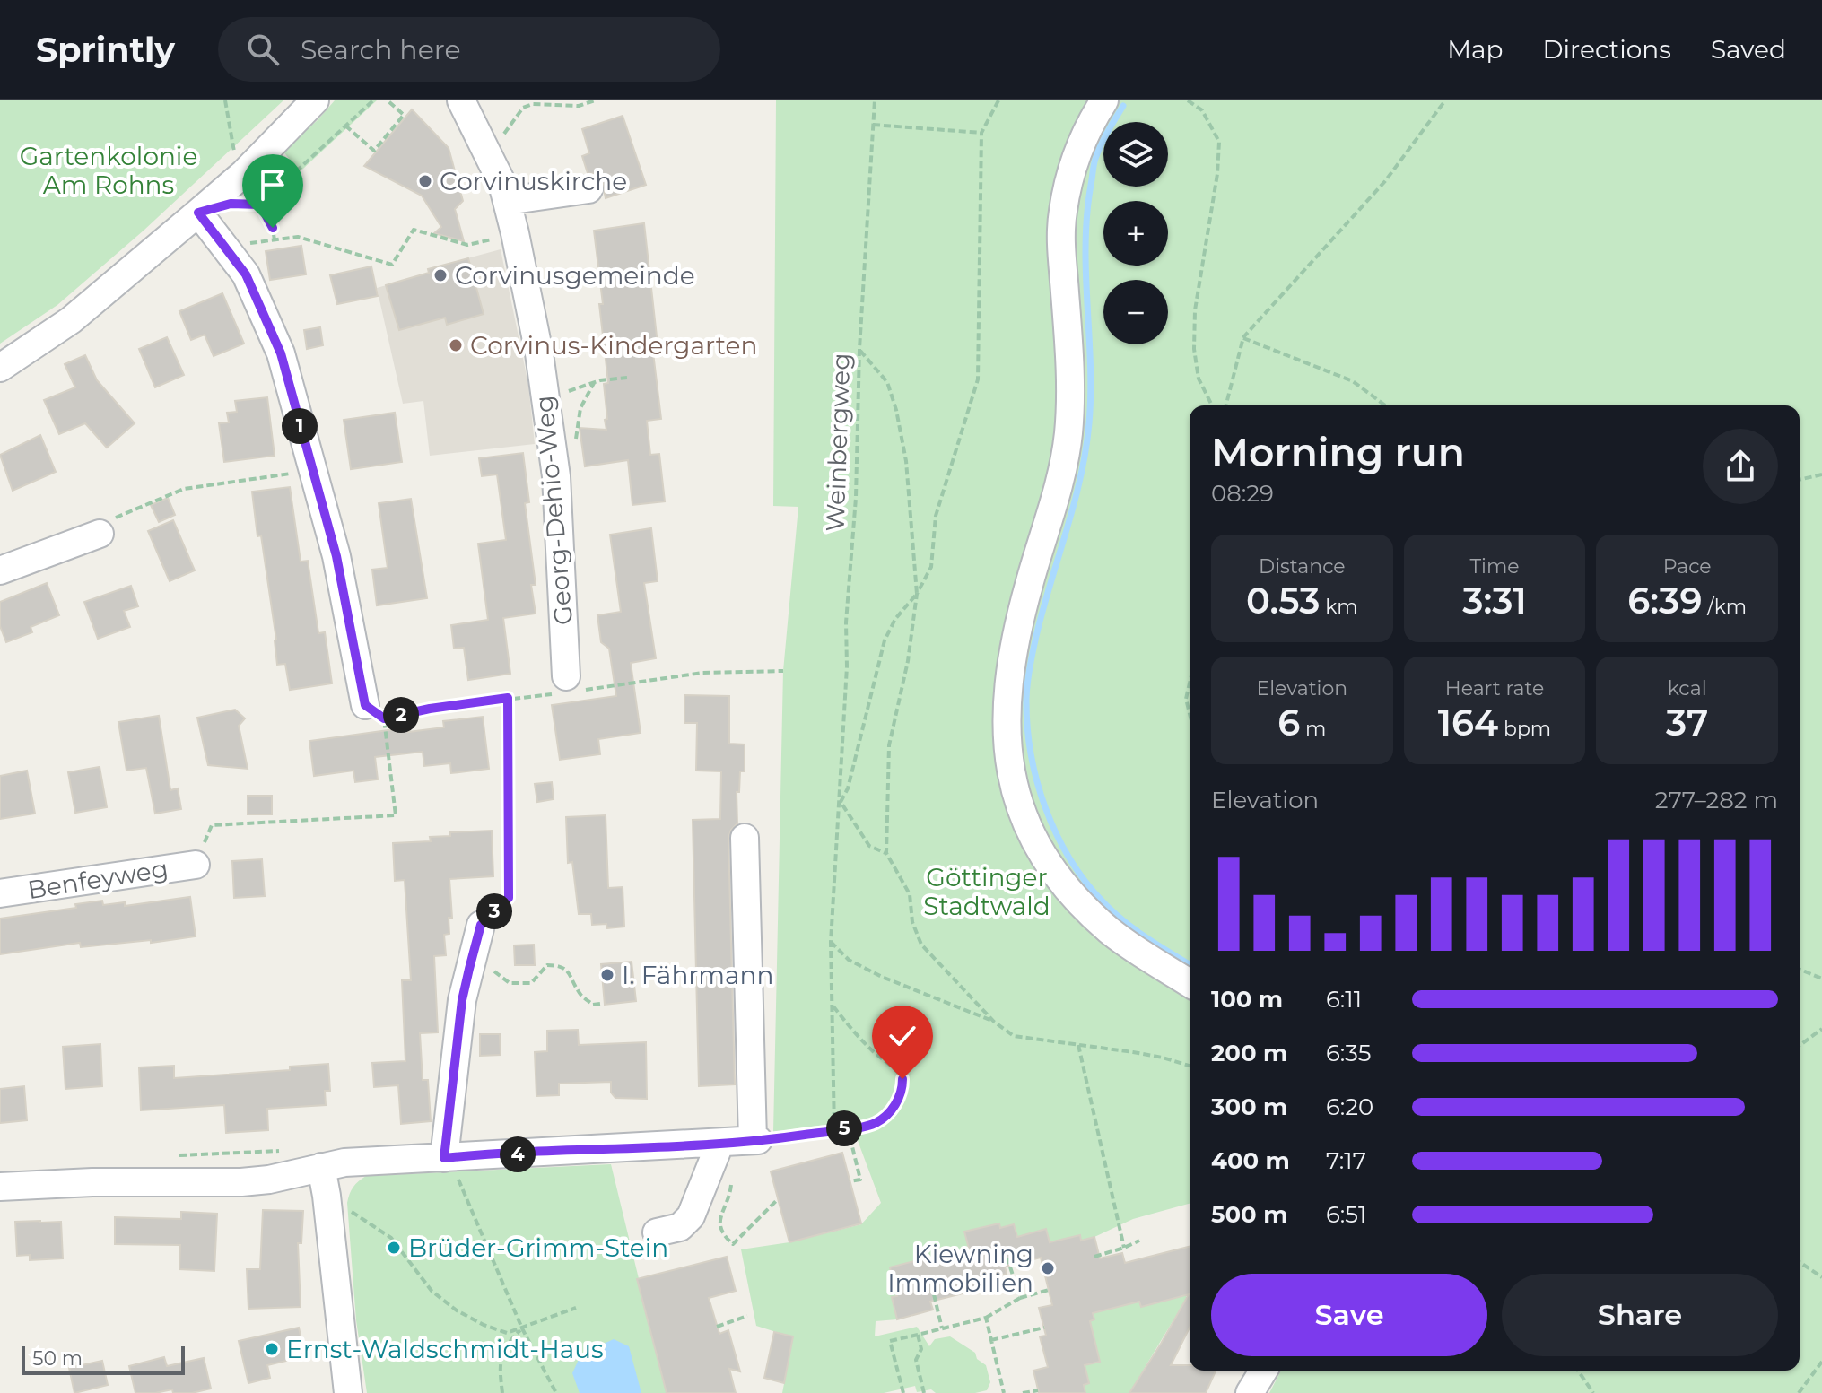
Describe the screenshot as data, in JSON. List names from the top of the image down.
{
  "streets": {
    "street": ["Georg-Dehio-Weg", "Benfeyweg"],
    "path": ["Weinbergweg"]
  },
  "parks": ["Gartenkolonie Am Rohns", "Göttinger Stadtwald"],
  "places": [
    "Corvinuskirche",
    "Corvinusgemeinde",
    "Corvinus-Kindergarten",
    "I. Fährmann",
    "Brüder-Grimm-Stein",
    "Kiewning Immobilien",
    "Ernst-Waldschmidt-Haus"
  ],
  "scale_bar": "50 m",
  "page": {
    "header": "Sprintly",
    "search": "Search here",
    "nav": ["Map", "Directions", "Saved"],
    "map_buttons": ["+", "−"],
    "heading": ["Morning run", "08:29"],
    "pins": [
      "1",
      "2",
      "3",
      "5",
      "4"
    ],
    "stats": [
      ["Distance", "0.53 km"],
      ["Time", "3:31"],
      ["Pace", "6:39 /km"],
      ["Elevation", "6 m"],
      ["Heart rate", "164 bpm"],
      ["kcal", "37"]
    ],
    "chart": ["Elevation", "277–282 m"],
    "list": [
      {
        "name": "100 m",
        "note": "6:11"
      },
      {
        "name": "200 m",
        "note": "6:35"
      },
      {
        "name": "300 m",
        "note": "6:20"
      },
      {
        "name": "400 m",
        "note": "7:17"
      },
      {
        "name": "500 m",
        "note": "6:51"
      }
    ],
    "buttons": ["Save", "Share"],
    "scale": "50 m"
  }
}
